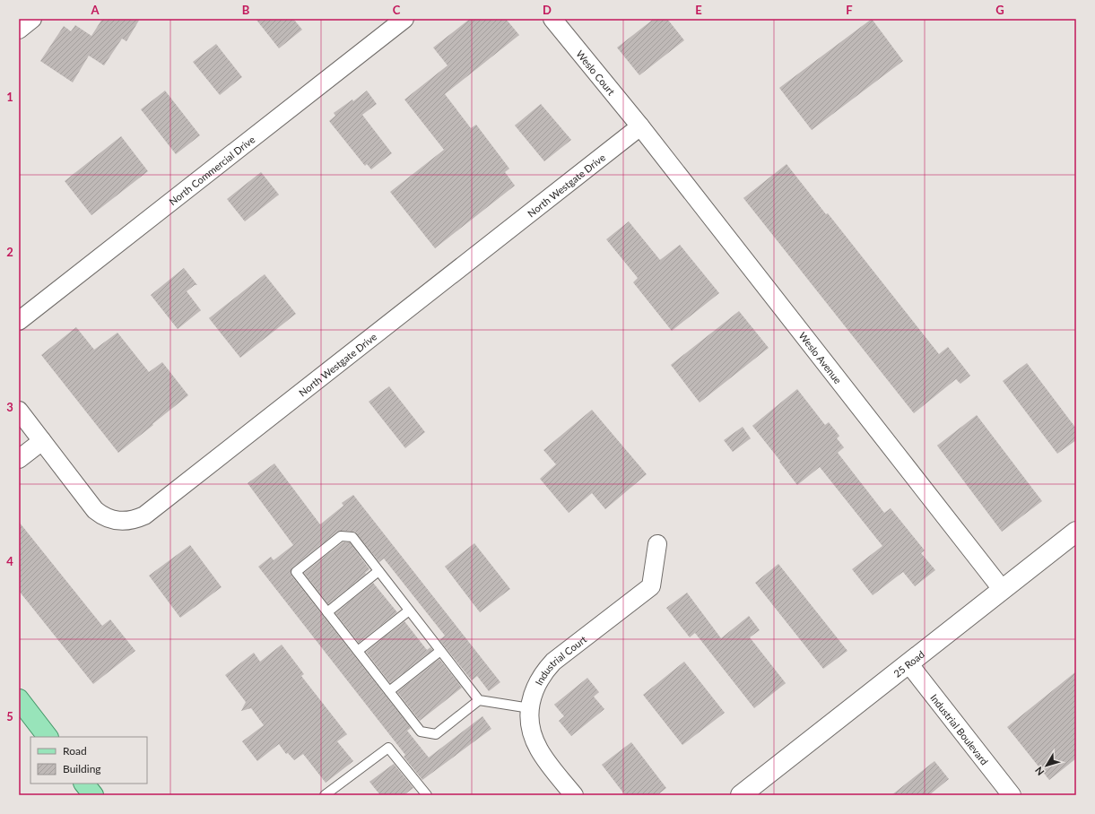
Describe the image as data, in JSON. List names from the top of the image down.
{
  "streets": {
    "main road": ["25 Road"],
    "street": [
      "Weslo Court",
      "North Commercial Drive",
      "North Westgate Drive",
      "Weslo Avenue",
      "Industrial Court",
      "Industrial Boulevard"
    ]
  },
  "crossings": [
    ["Weslo Court", "North Westgate Drive"],
    ["Weslo Court", "Weslo Avenue"],
    ["North Westgate Drive", "Weslo Avenue"],
    ["Weslo Avenue", "25 Road"],
    ["25 Road", "Industrial Boulevard"]
  ],
  "legend": ["Road", "Building"],
  "north": "bottom left",
  "grid": {
    "columns": [
      "A",
      "B",
      "C",
      "D",
      "E",
      "F",
      "G"
    ],
    "rows": [
      "1",
      "2",
      "3",
      "4",
      "5"
    ]
  }
}
